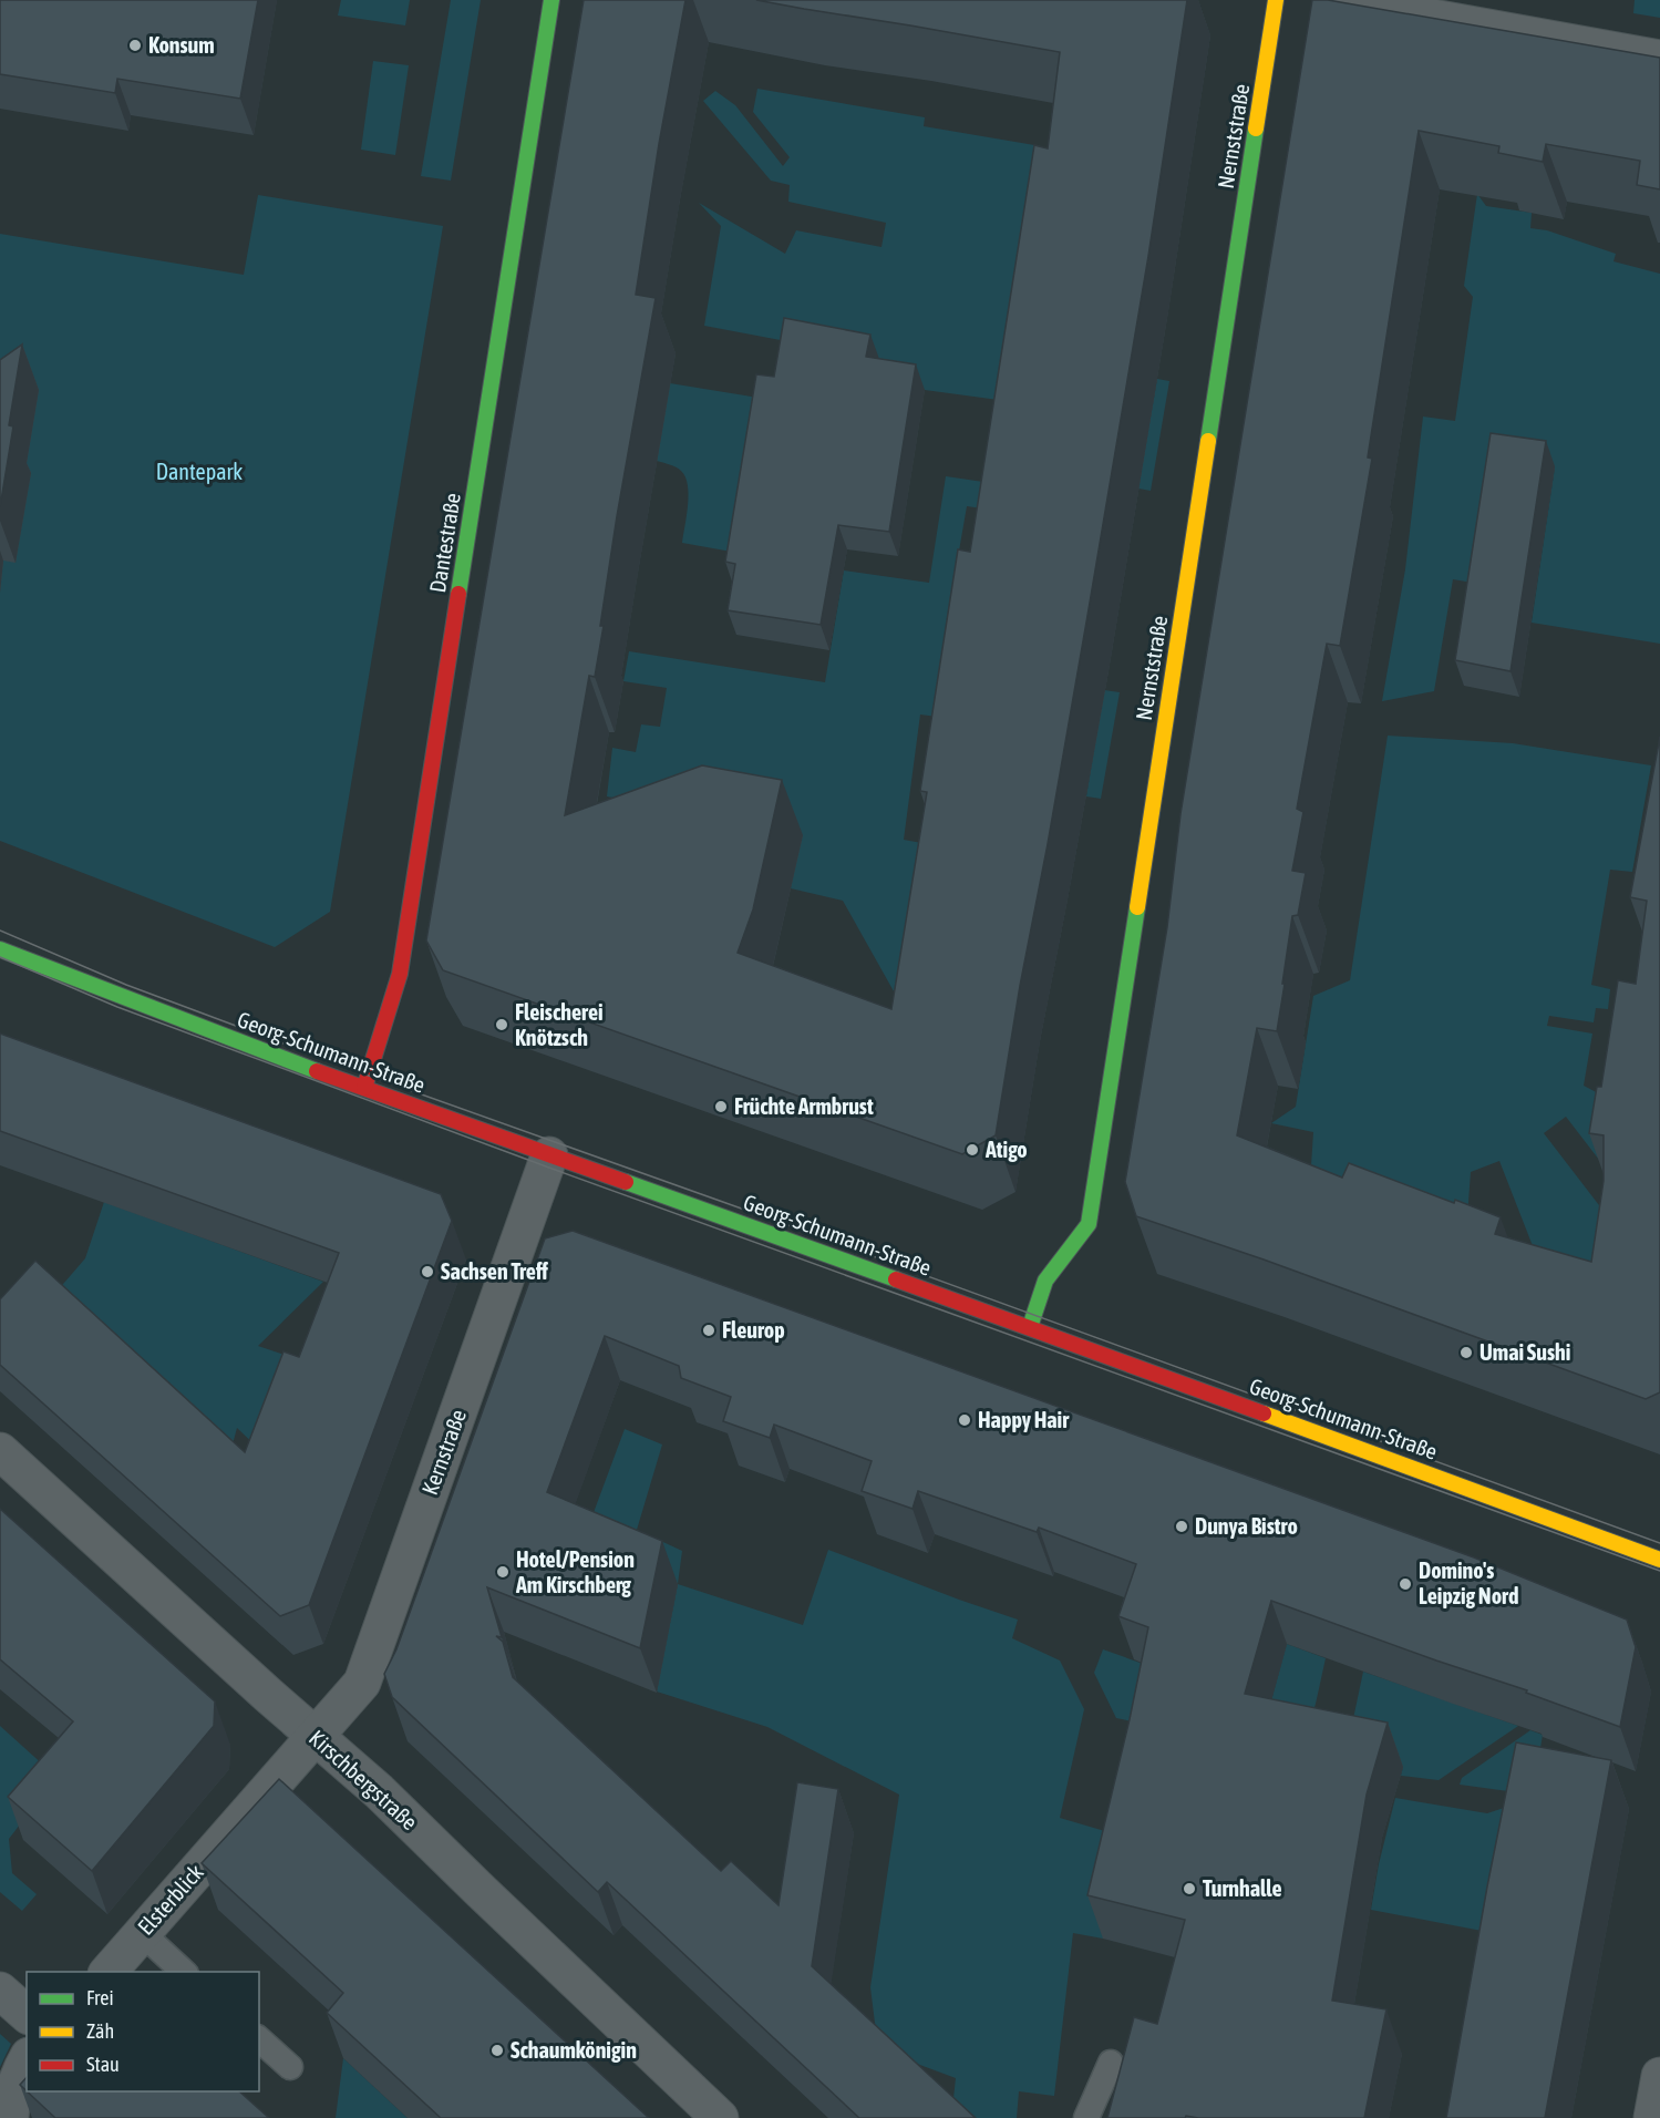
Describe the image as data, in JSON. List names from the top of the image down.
{
  "streets": {
    "street": [
      "Nernststraße",
      "Dantestraße",
      "Georg-Schumann-Straße",
      "Kernstraße",
      "Kirschbergstraße",
      "Elsterblick"
    ]
  },
  "crossings": [
    ["Nernststraße", "Georg-Schumann-Straße"],
    ["Dantestraße", "Georg-Schumann-Straße"],
    ["Georg-Schumann-Straße", "Kernstraße"],
    ["Kernstraße", "Kirschbergstraße"],
    ["Kernstraße", "Elsterblick"],
    ["Kirschbergstraße", "Elsterblick"]
  ],
  "parks": ["Dantepark"],
  "places": [
    "Konsum",
    "Fleischerei Knötzsch",
    "Früchte Armbrust",
    "Atigo",
    "Sachsen Treff",
    "Fleurop",
    "Umai Sushi",
    "Happy Hair",
    "Dunya Bistro",
    "Hotel/Pension Am Kirschberg",
    "Domino's Leipzig Nord",
    "Turnhalle",
    "Schaumkönigin"
  ],
  "legend": ["Frei", "Zäh", "Stau"]
}
